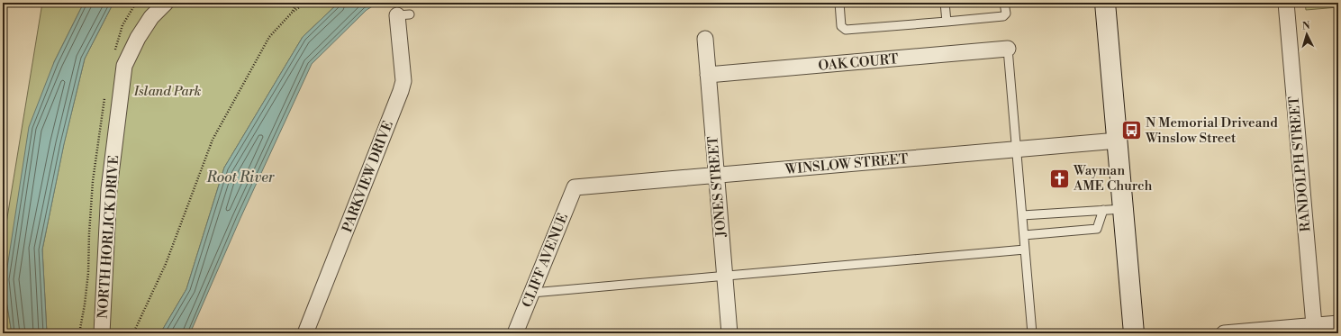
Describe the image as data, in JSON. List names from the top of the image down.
{
  "streets": {
    "street": [
      "OAK COURT",
      "WINSLOW STREET",
      "RANDOLPH STREET",
      "PARKVIEW DRIVE",
      "JONES STREET",
      "NORTH HORLICK DRIVE",
      "CLIFF AVENUE"
    ]
  },
  "crossings": [
    ["OAK COURT", "JONES STREET"],
    ["WINSLOW STREET", "JONES STREET"],
    ["WINSLOW STREET", "CLIFF AVENUE"]
  ],
  "water": ["Root River"],
  "parks": ["Island Park"],
  "places": {
    "bus stop": ["N Memorial Driveand Winslow Street"],
    "church": ["Wayman AME Church"]
  },
  "north": "top"
}
